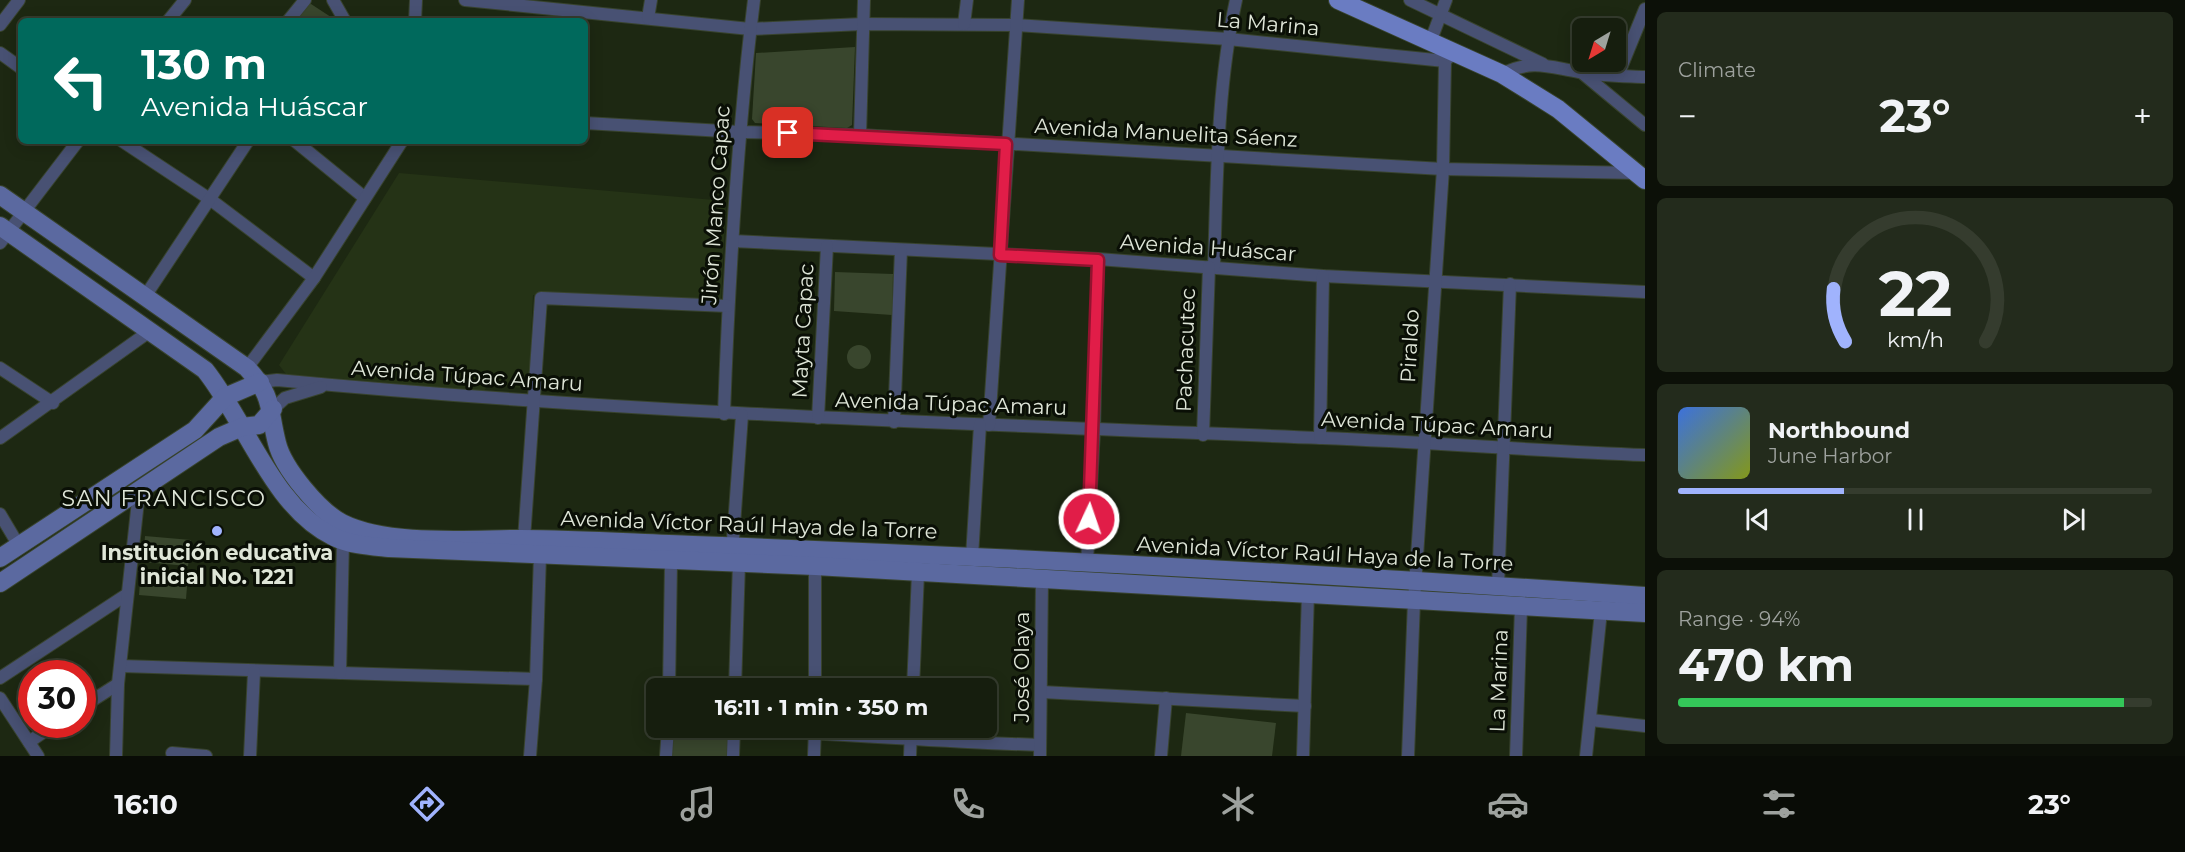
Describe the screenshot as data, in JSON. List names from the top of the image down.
{
  "streets": {
    "main road": ["Avenida Víctor Raúl Haya de la Torre"],
    "street": [
      "La Marina",
      "Avenida Manuelita Sáenz",
      "Jirón Manco Capac",
      "Avenida Huáscar",
      "Mayta Capac",
      "Piraldo",
      "Pachacutec",
      "Avenida Túpac Amaru",
      "José Olaya"
    ]
  },
  "crossings": [
    ["La Marina", "Jirón Manco Capac"],
    ["La Marina", "Piraldo"],
    ["La Marina", "Pachacutec"],
    ["La Marina", "Avenida Víctor Raúl Haya de la Torre"],
    ["Avenida Manuelita Sáenz", "Jirón Manco Capac"],
    ["Avenida Manuelita Sáenz", "Piraldo"],
    ["Avenida Manuelita Sáenz", "Pachacutec"],
    ["Jirón Manco Capac", "Avenida Huáscar"],
    ["Jirón Manco Capac", "Avenida Túpac Amaru"],
    ["Avenida Huáscar", "Mayta Capac"],
    ["Avenida Huáscar", "Piraldo"],
    ["Avenida Huáscar", "Pachacutec"],
    ["Mayta Capac", "Avenida Túpac Amaru"],
    ["Piraldo", "Avenida Túpac Amaru"],
    ["Piraldo", "Avenida Víctor Raúl Haya de la Torre"],
    ["Pachacutec", "Avenida Túpac Amaru"],
    ["Avenida Túpac Amaru", "Avenida Víctor Raúl Haya de la Torre"],
    ["Avenida Víctor Raúl Haya de la Torre", "José Olaya"]
  ],
  "districts": ["SAN FRANCISCO"],
  "places": ["Institución educativa inicial No. 1221"],
  "north": "bottom left",
  "page": {
    "tile": [
      "Climate",
      ["Range · 94%", "470 km"]
    ],
    "turn": ["130 m", "Avenida Huáscar"],
    "heat": ["−", "23°", "+"],
    "song": ["Northbound", "June Harbor"],
    "limit": "30",
    "trip": "16:11 · 1 min · 350 m",
    "tabs": ["16:10", "23°"],
    "gauge": ["22", "km/h"]
  }
}
